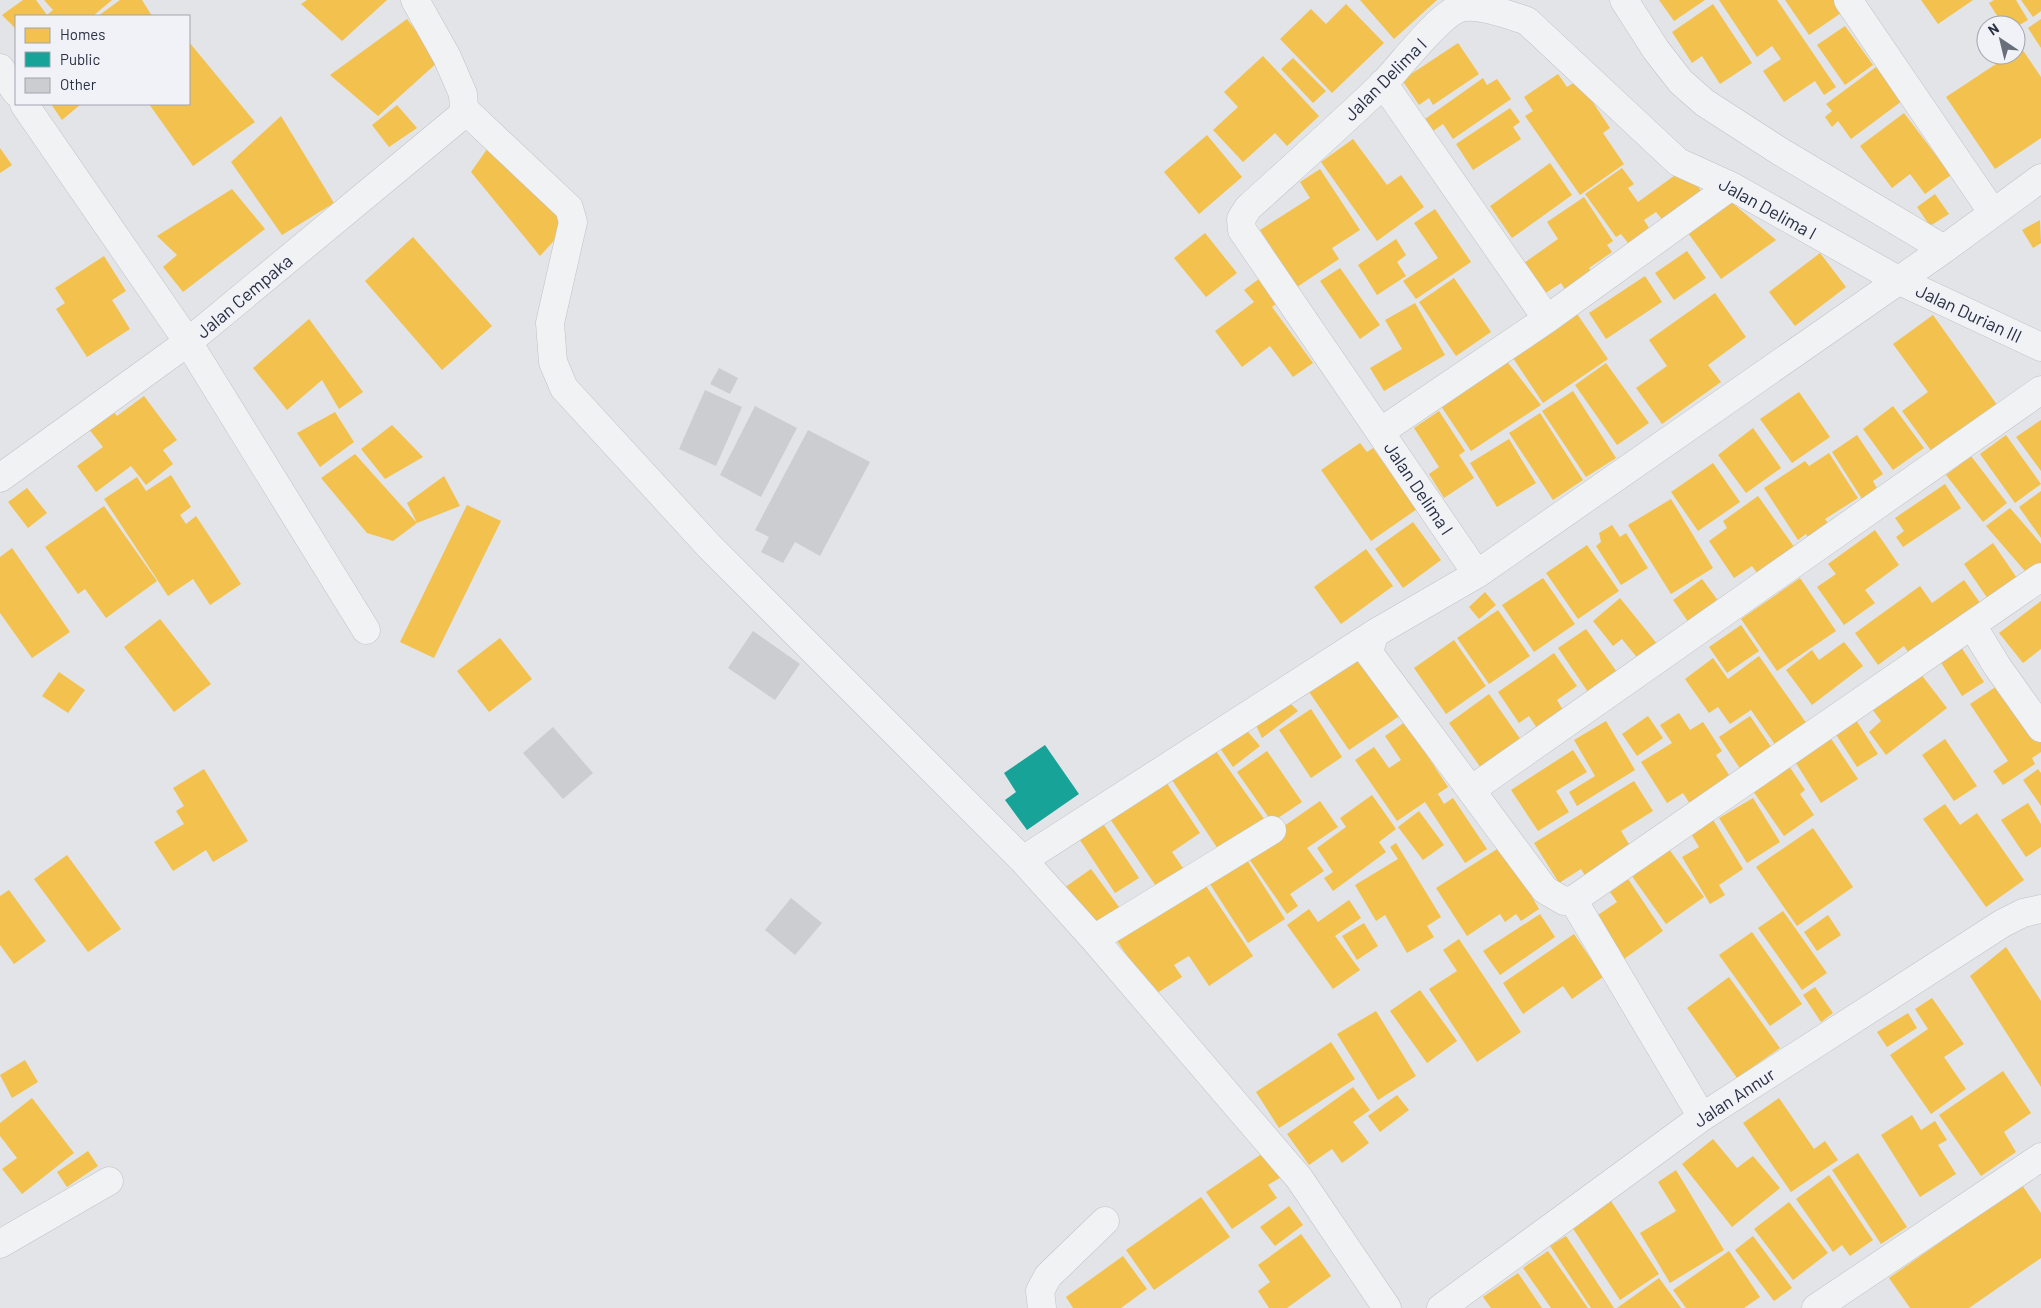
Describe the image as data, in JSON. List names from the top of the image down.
{
  "streets": {
    "street": [
      "Jalan Delima I",
      "Jalan Cempaka",
      "Jalan Durian III",
      "Jalan Annur"
    ]
  },
  "crossings": [
    ["Jalan Delima I", "Jalan Durian III"]
  ],
  "legend": ["Homes", "Public", "Other"],
  "north": "top left"
}
